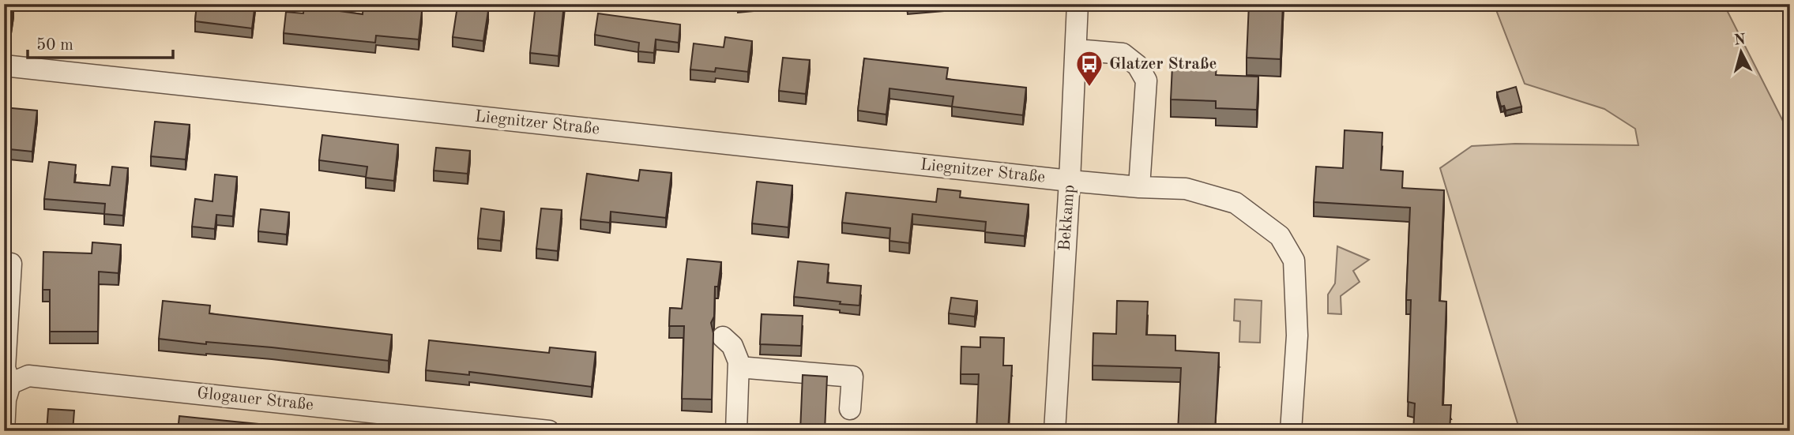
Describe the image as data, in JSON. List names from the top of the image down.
{
  "streets": {
    "street": ["Liegnitzer Straße", "Bekkamp", "Glogauer Straße"]
  },
  "crossings": [
    ["Liegnitzer Straße", "Bekkamp"]
  ],
  "places": {
    "bus stop": ["Glatzer Straße"]
  },
  "scale_bar": "50 m",
  "north": "top"
}
